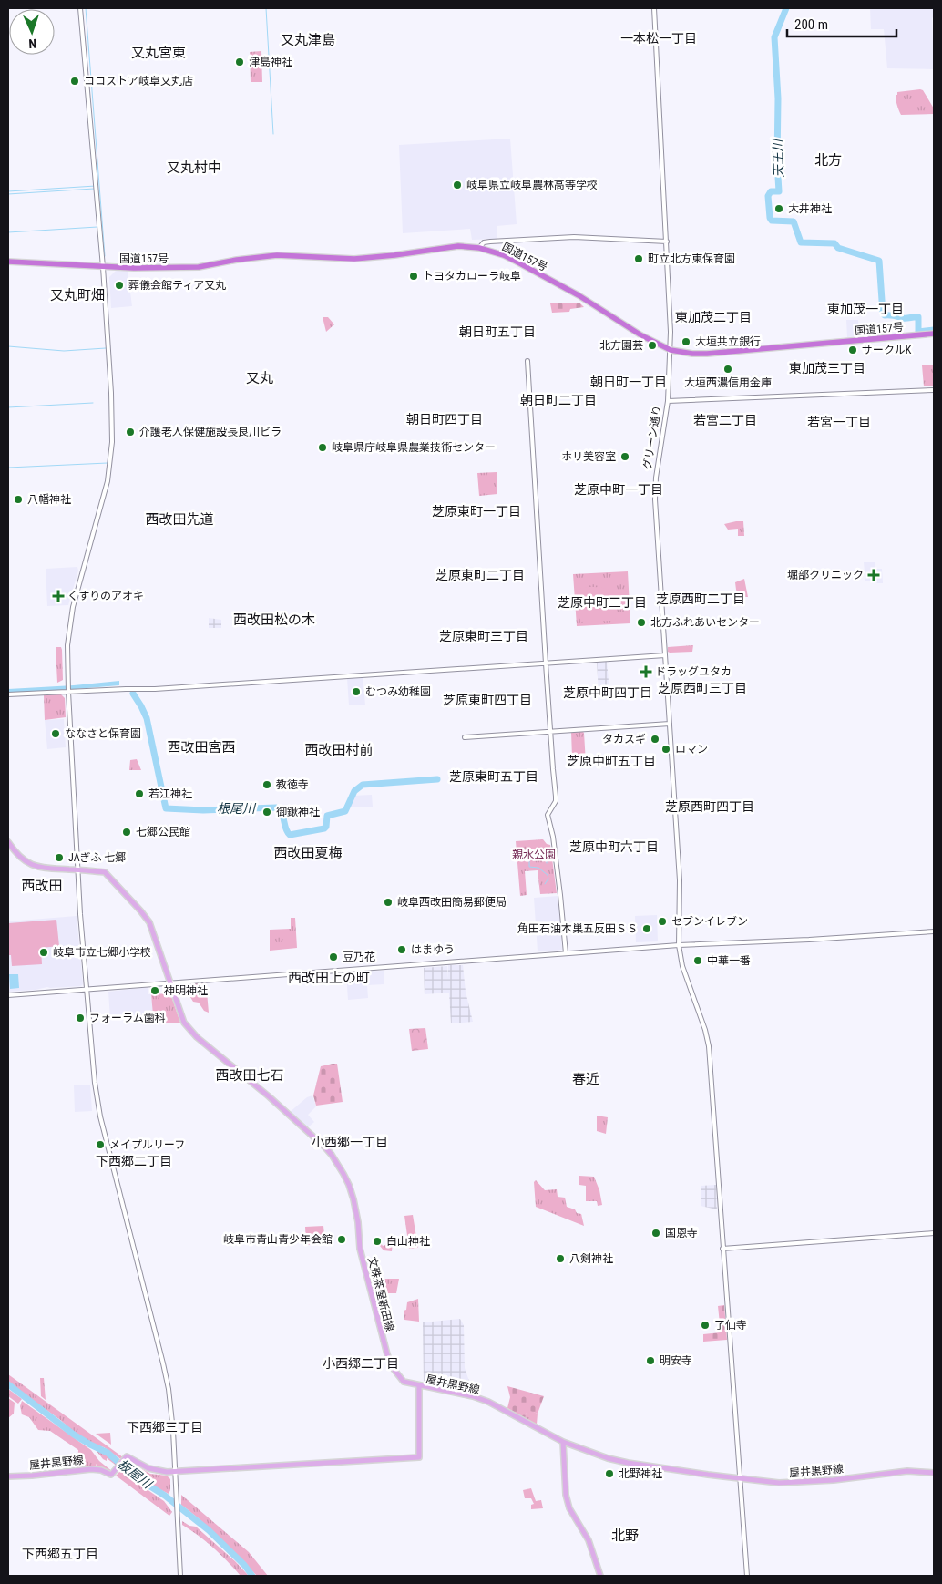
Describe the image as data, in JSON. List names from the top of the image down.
{
  "streets": {
    "highway": ["国道157号"],
    "main road": ["文殊茶屋新田線", "屋井黒野線"],
    "street": ["グリーン通り"]
  },
  "crossings": [
    ["国道157号", "グリーン通り"],
    ["グリーン通り", "屋井黒野線"],
    ["文殊茶屋新田線", "屋井黒野線"]
  ],
  "districts": [
    "一本松一丁目",
    "又丸津島",
    "又丸宮東",
    "北方",
    "又丸村中",
    "又丸町畑",
    "東加茂一丁目",
    "東加茂二丁目",
    "朝日町五丁目",
    "東加茂三丁目",
    "又丸",
    "朝日町一丁目",
    "朝日町二丁目",
    "朝日町四丁目",
    "若宮二丁目",
    "若宮一丁目",
    "芝原中町一丁目",
    "芝原東町一丁目",
    "西改田先道",
    "芝原東町二丁目",
    "芝原西町二丁目",
    "芝原中町三丁目",
    "西改田松の木",
    "芝原東町三丁目",
    "芝原西町三丁目",
    "芝原中町四丁目",
    "芝原東町四丁目",
    "西改田宮西",
    "西改田村前",
    "芝原中町五丁目",
    "芝原東町五丁目",
    "芝原西町四丁目",
    "芝原中町六丁目",
    "西改田夏梅",
    "西改田",
    "西改田上の町",
    "西改田七石",
    "春近",
    "小西郷一丁目",
    "下西郷二丁目",
    "小西郷二丁目",
    "下西郷三丁目",
    "北野",
    "下西郷五丁目"
  ],
  "water": ["天王川", "根尾川", "板屋川"],
  "parks": ["親水公園"],
  "places": {
    "other": [
      "津島神社",
      "ココストア岐阜又丸店",
      "岐阜県立岐阜農林高等学校",
      "大井神社",
      "町立北方東保育園",
      "トヨタカローラ岐阜",
      "葬儀会館ティア又丸",
      "大垣共立銀行",
      "北方園芸",
      "サークルK",
      "大垣西濃信用金庫",
      "介護老人保健施設長良川ビラ",
      "岐阜県庁岐阜県農業技術センター",
      "ホリ美容室",
      "八幡神社",
      "北方ふれあいセンター",
      "むつみ幼稚園",
      "ななさと保育園",
      "タカスギ",
      "ロマン",
      "教徳寺",
      "若江神社",
      "御鍬神社",
      "七郷公民館",
      "JAぎふ 七郷",
      "岐阜西改田簡易郵便局",
      "セブンイレブン",
      "角田石油本巣五反田ＳＳ",
      "はまゆう",
      "岐阜市立七郷小学校",
      "豆乃花",
      "中華一番",
      "神明神社",
      "フォーラム歯科",
      "メイプルリーフ",
      "国恩寺",
      "岐阜市青山青少年会館",
      "白山神社",
      "八剣神社",
      "了仙寺",
      "明安寺",
      "北野神社"
    ],
    "health": ["堀部クリニック", "くすりのアオキ", "ドラッグユタカ"]
  },
  "scale_bar": "200 m",
  "north": "bottom"
}
